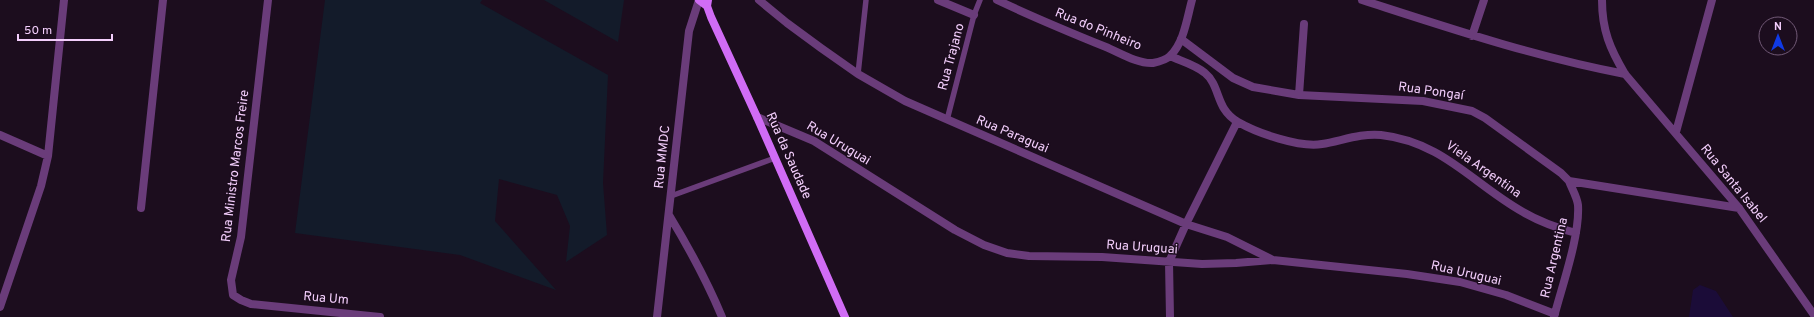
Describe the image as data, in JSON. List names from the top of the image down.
{
  "streets": {
    "main road": ["Rua da Saudade"],
    "street": [
      "Rua do Pinheiro",
      "Rua Pongaí",
      "Rua Paraguai",
      "Rua Uruguai",
      "Rua MMDC",
      "Rua Ministro Marcos Freire",
      "Viela Argentina",
      "Rua Santa Isabel",
      "Rua Argentina",
      "Rua Um"
    ],
    "lane": ["Rua Trajano"]
  },
  "crossings": [
    ["Rua do Pinheiro", "Viela Argentina"],
    ["Rua Trajano", "Rua Paraguai"],
    ["Rua Pongaí", "Rua Argentina"],
    ["Rua Paraguai", "Rua Uruguai"],
    ["Rua Uruguai", "Rua da Saudade"],
    ["Rua Uruguai", "Rua Argentina"],
    ["Rua da Saudade", "Rua MMDC"],
    ["Rua Ministro Marcos Freire", "Rua Um"],
    ["Viela Argentina", "Rua Argentina"]
  ],
  "scale_bar": "50 m",
  "north": "top"
}
